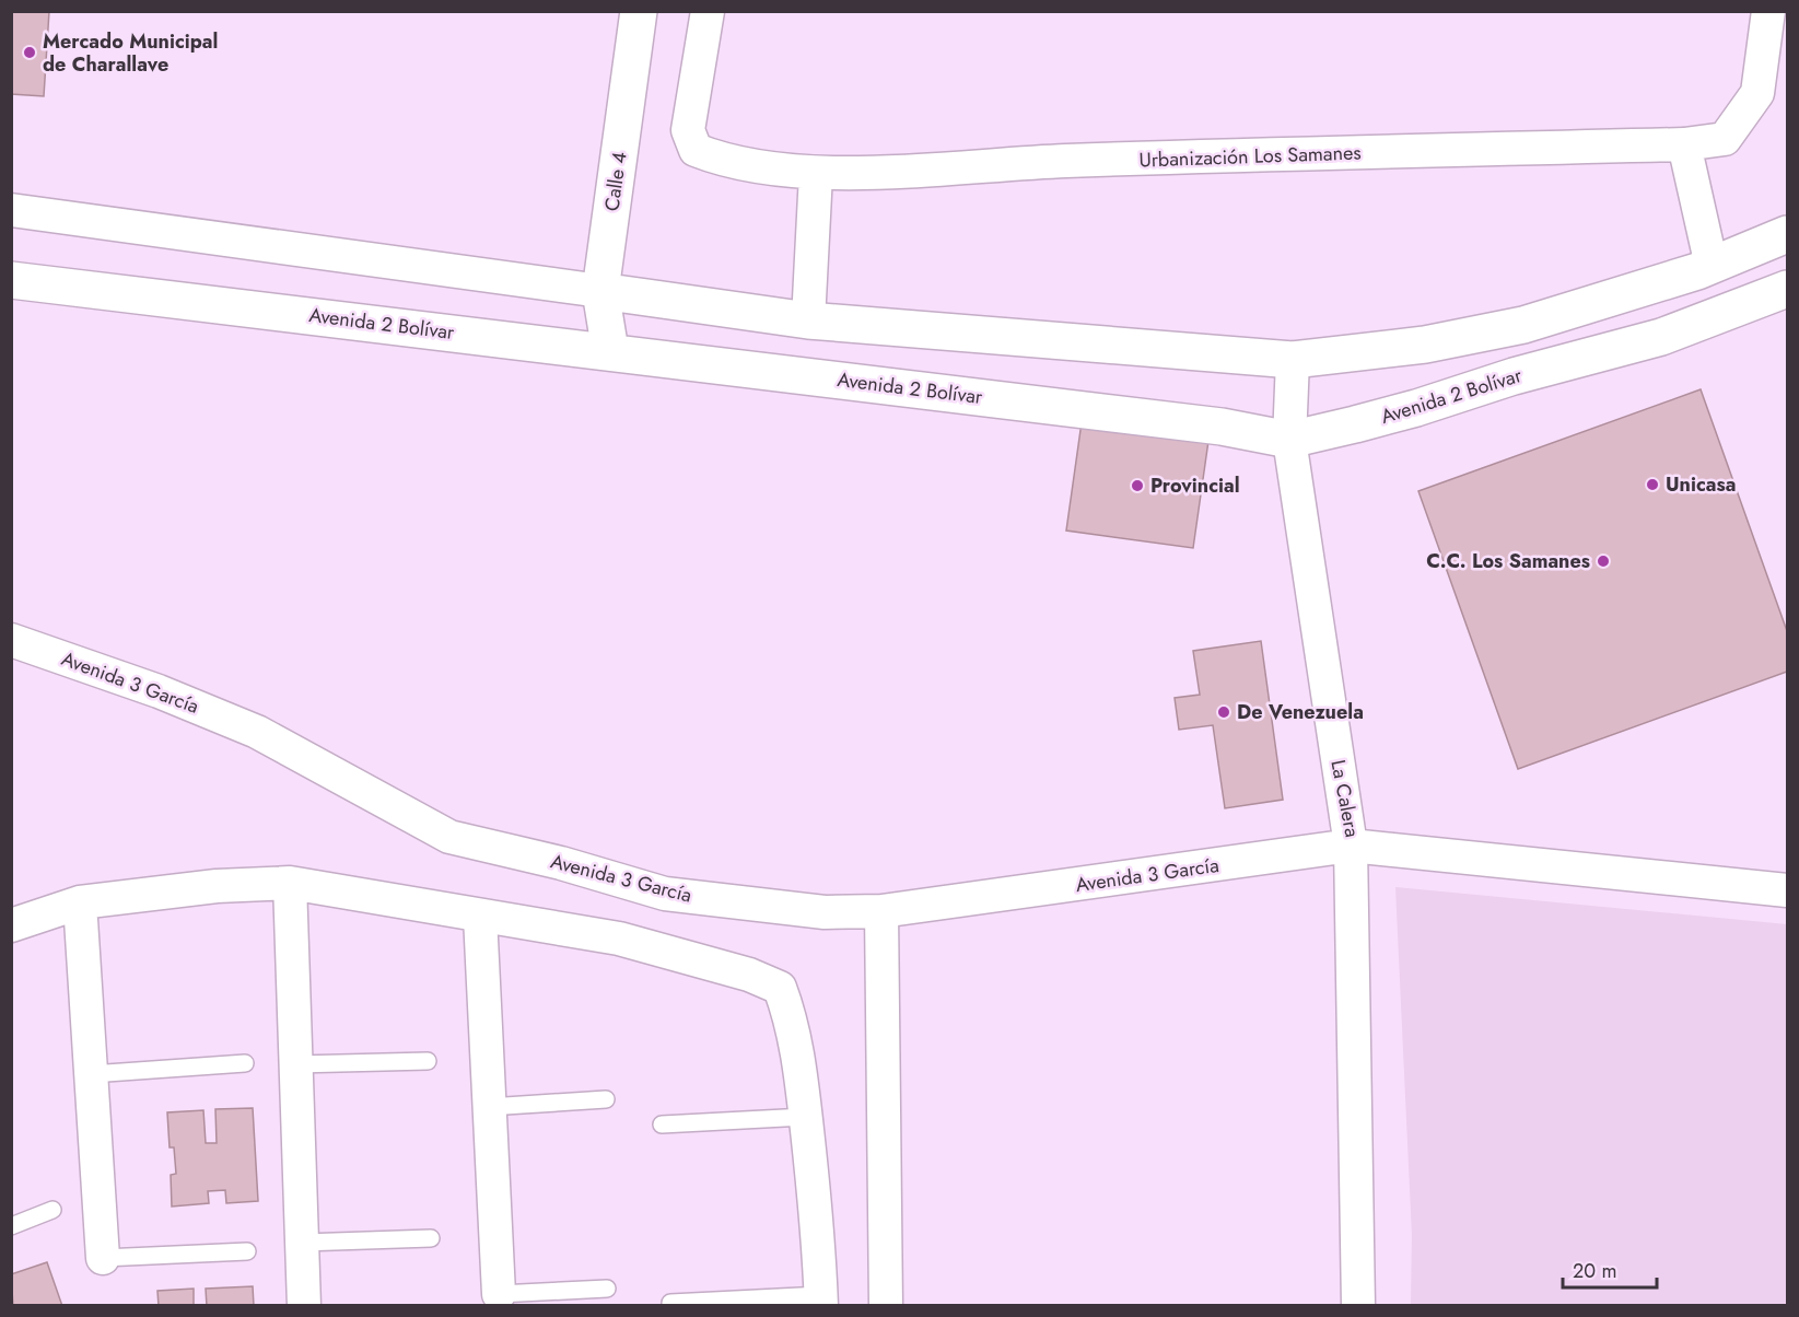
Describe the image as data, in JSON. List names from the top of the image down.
{
  "streets": {
    "street": [
      "Urbanización Los Samanes",
      "Calle 4",
      "Avenida 2 Bolívar",
      "Avenida 3 García",
      "La Calera"
    ]
  },
  "crossings": [
    ["Calle 4", "Avenida 2 Bolívar"],
    ["Avenida 2 Bolívar", "La Calera"],
    ["Avenida 3 García", "La Calera"]
  ],
  "places": [
    "Mercado Municipal de Charallave",
    "Unicasa",
    "Provincial",
    "C.C. Los Samanes",
    "De Venezuela"
  ],
  "scale_bar": "20 m"
}
